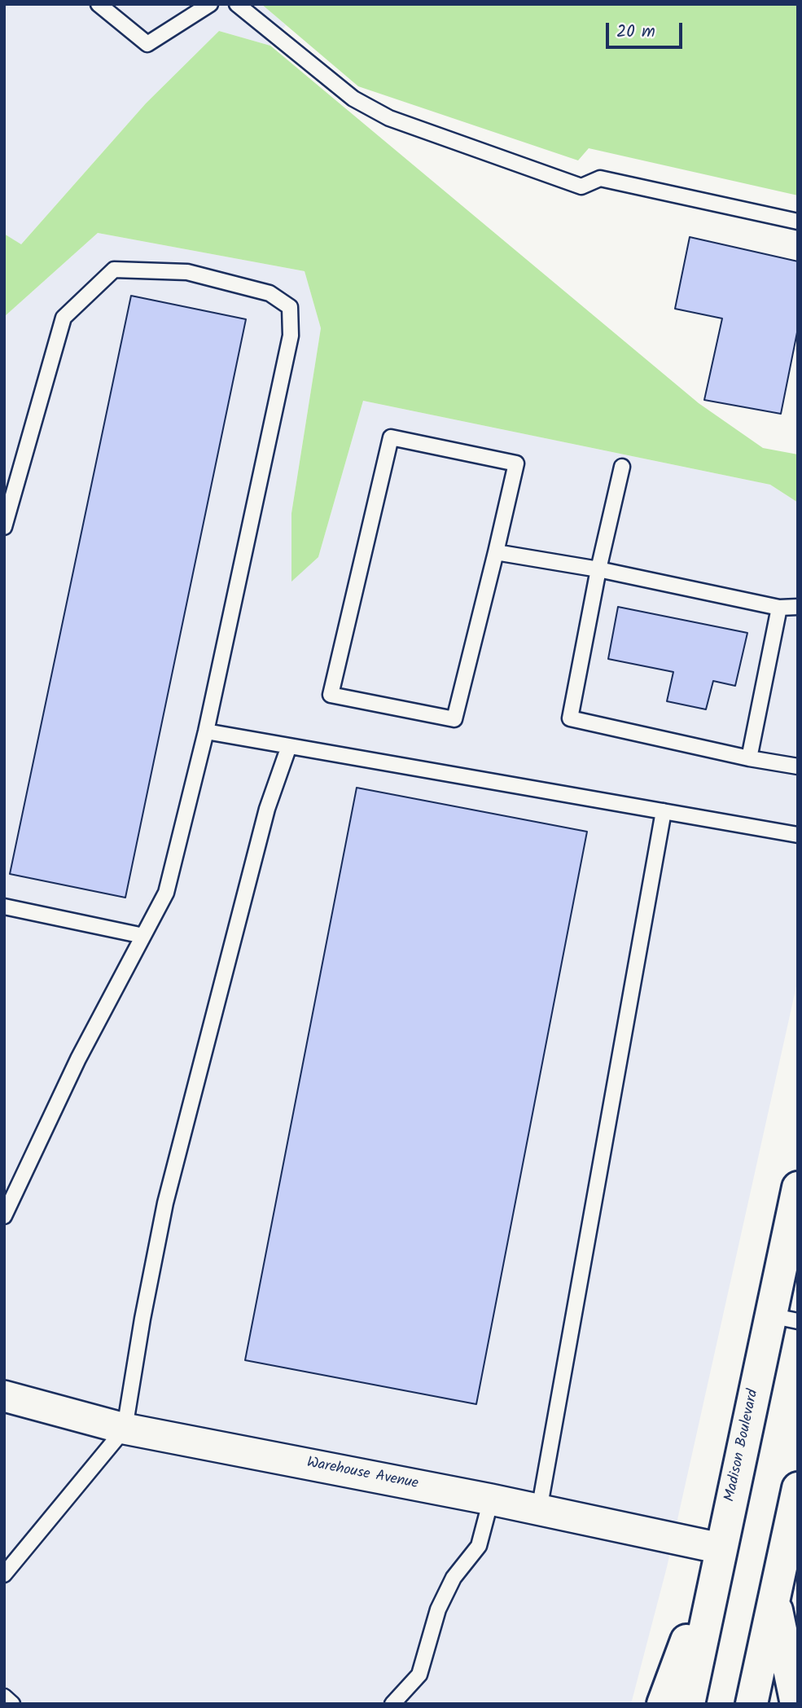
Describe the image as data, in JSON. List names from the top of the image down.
{
  "streets": {
    "main road": ["Madison Boulevard"],
    "street": ["Warehouse Avenue"]
  },
  "crossings": [
    ["Madison Boulevard", "Warehouse Avenue"]
  ],
  "scale_bar": "20 m"
}
